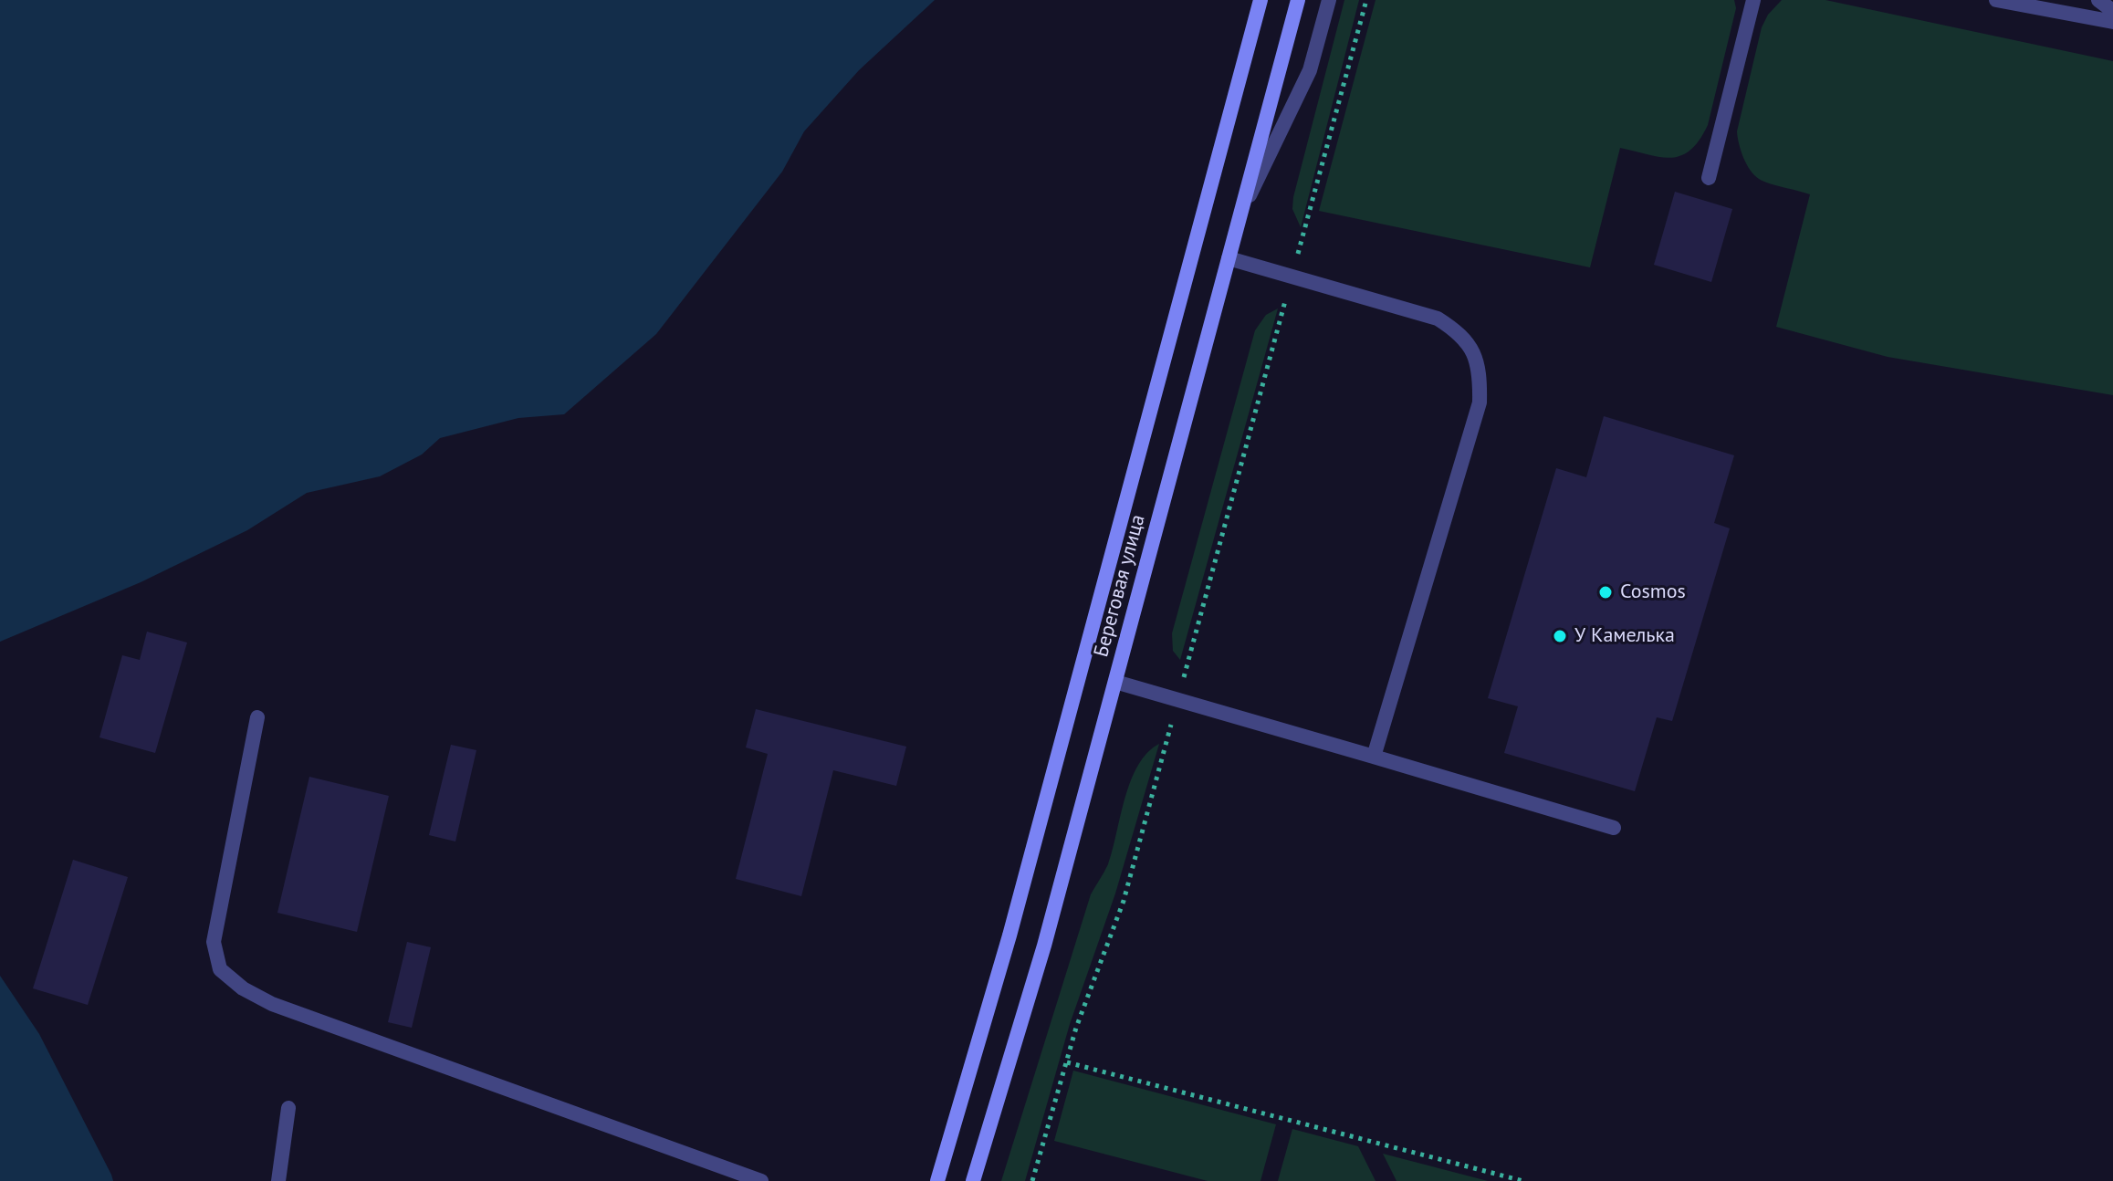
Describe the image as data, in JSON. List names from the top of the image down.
{
  "streets": {
    "main road": ["Береговая улица"]
  },
  "places": ["Cosmos", "У Камелька"]
}
